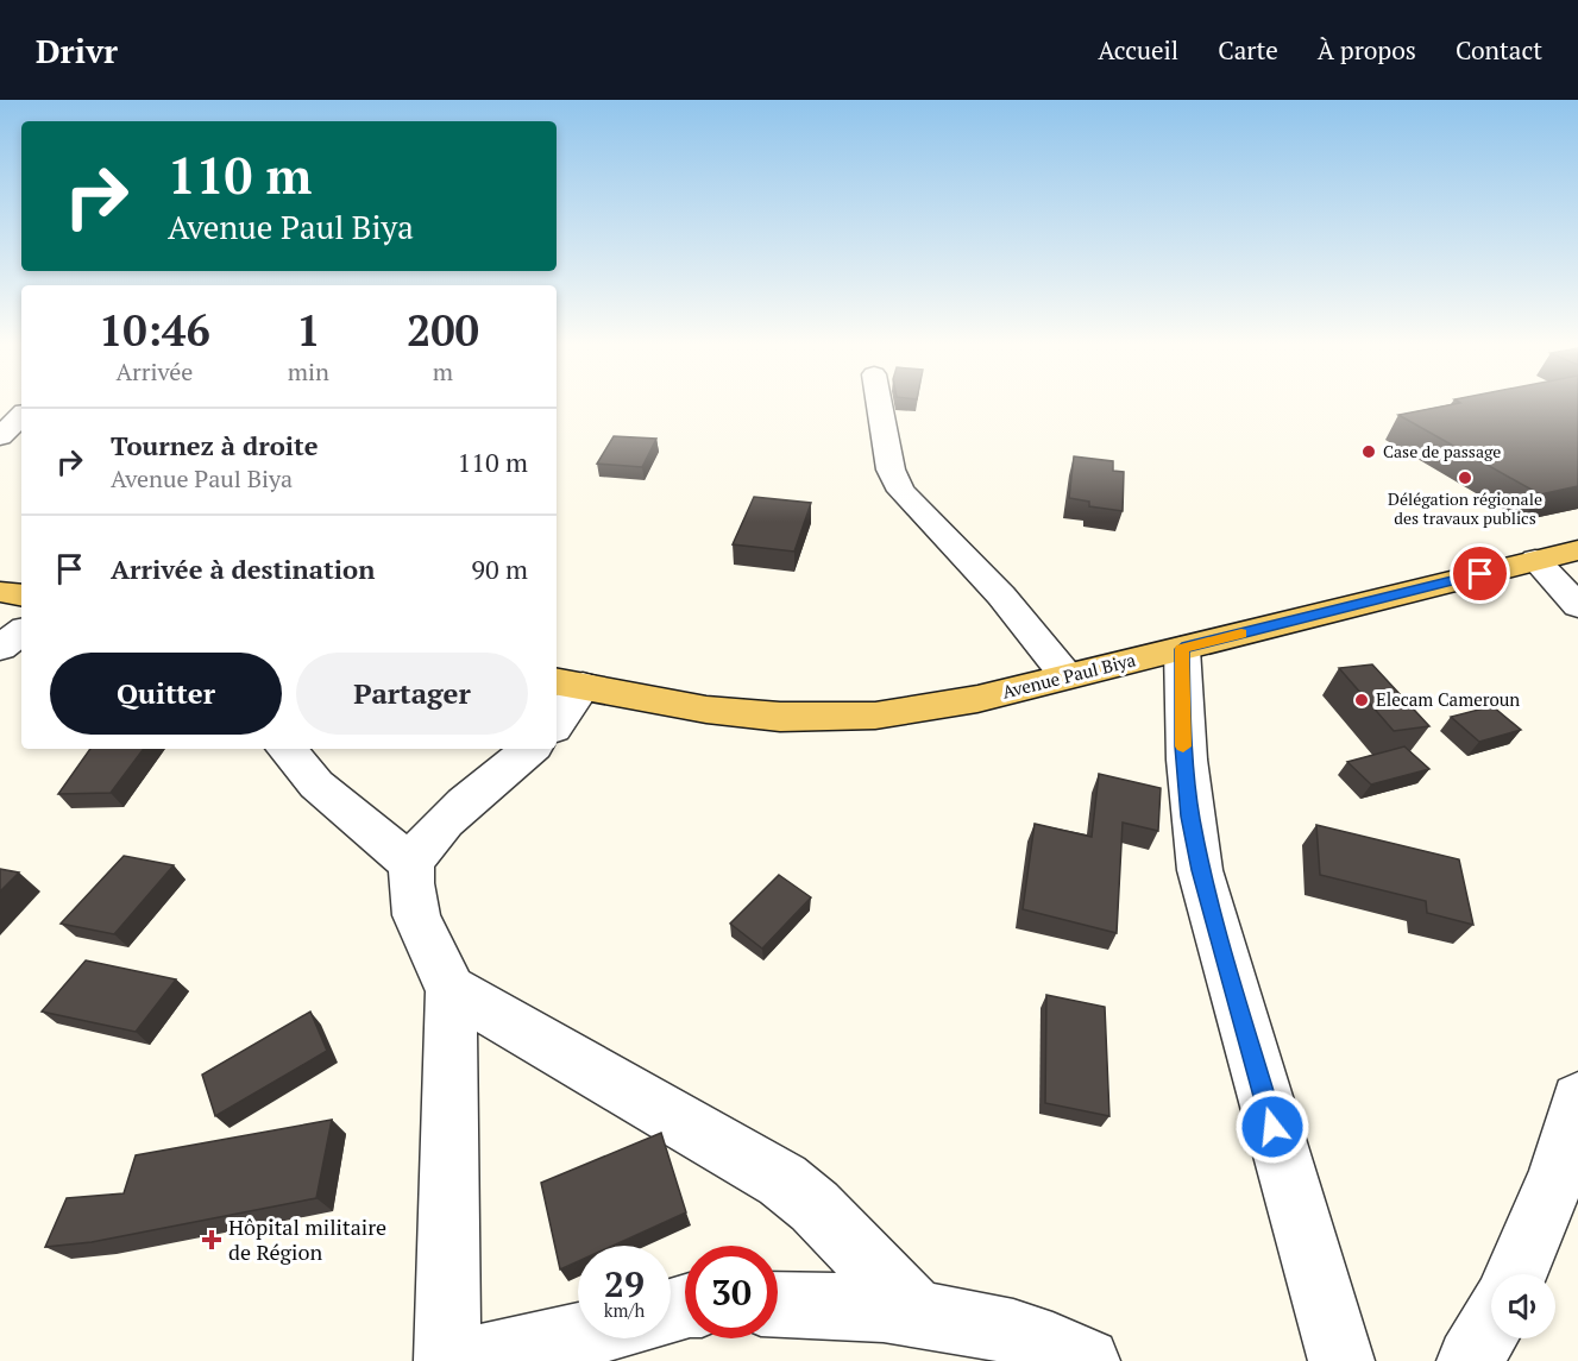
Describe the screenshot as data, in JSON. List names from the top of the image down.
{
  "streets": {
    "main road": ["Avenue Paul Biya"]
  },
  "places": {
    "other": ["Case de passage", "Délégation régionale des travaux publics", "Elecam Cameroun"],
    "health": ["Hôpital militaire de Région"]
  },
  "page": {
    "header": "Drivr",
    "nav": [
      "Accueil",
      "Carte",
      "À propos",
      "Contact"
    ],
    "turn": ["110 m", "Avenue Paul Biya"],
    "eta": [
      "10:46",
      "Arrivée",
      "1",
      "min",
      "200",
      "m"
    ],
    "list": [
      {
        "name": "Tournez à droite",
        "note": "Avenue Paul Biya",
        "value": "110 m"
      },
      {
        "name": "Arrivée à destination",
        "value": "90 m"
      }
    ],
    "buttons": ["Quitter", "Partager"],
    "speed": "29 km/h",
    "limit": "30"
  }
}
